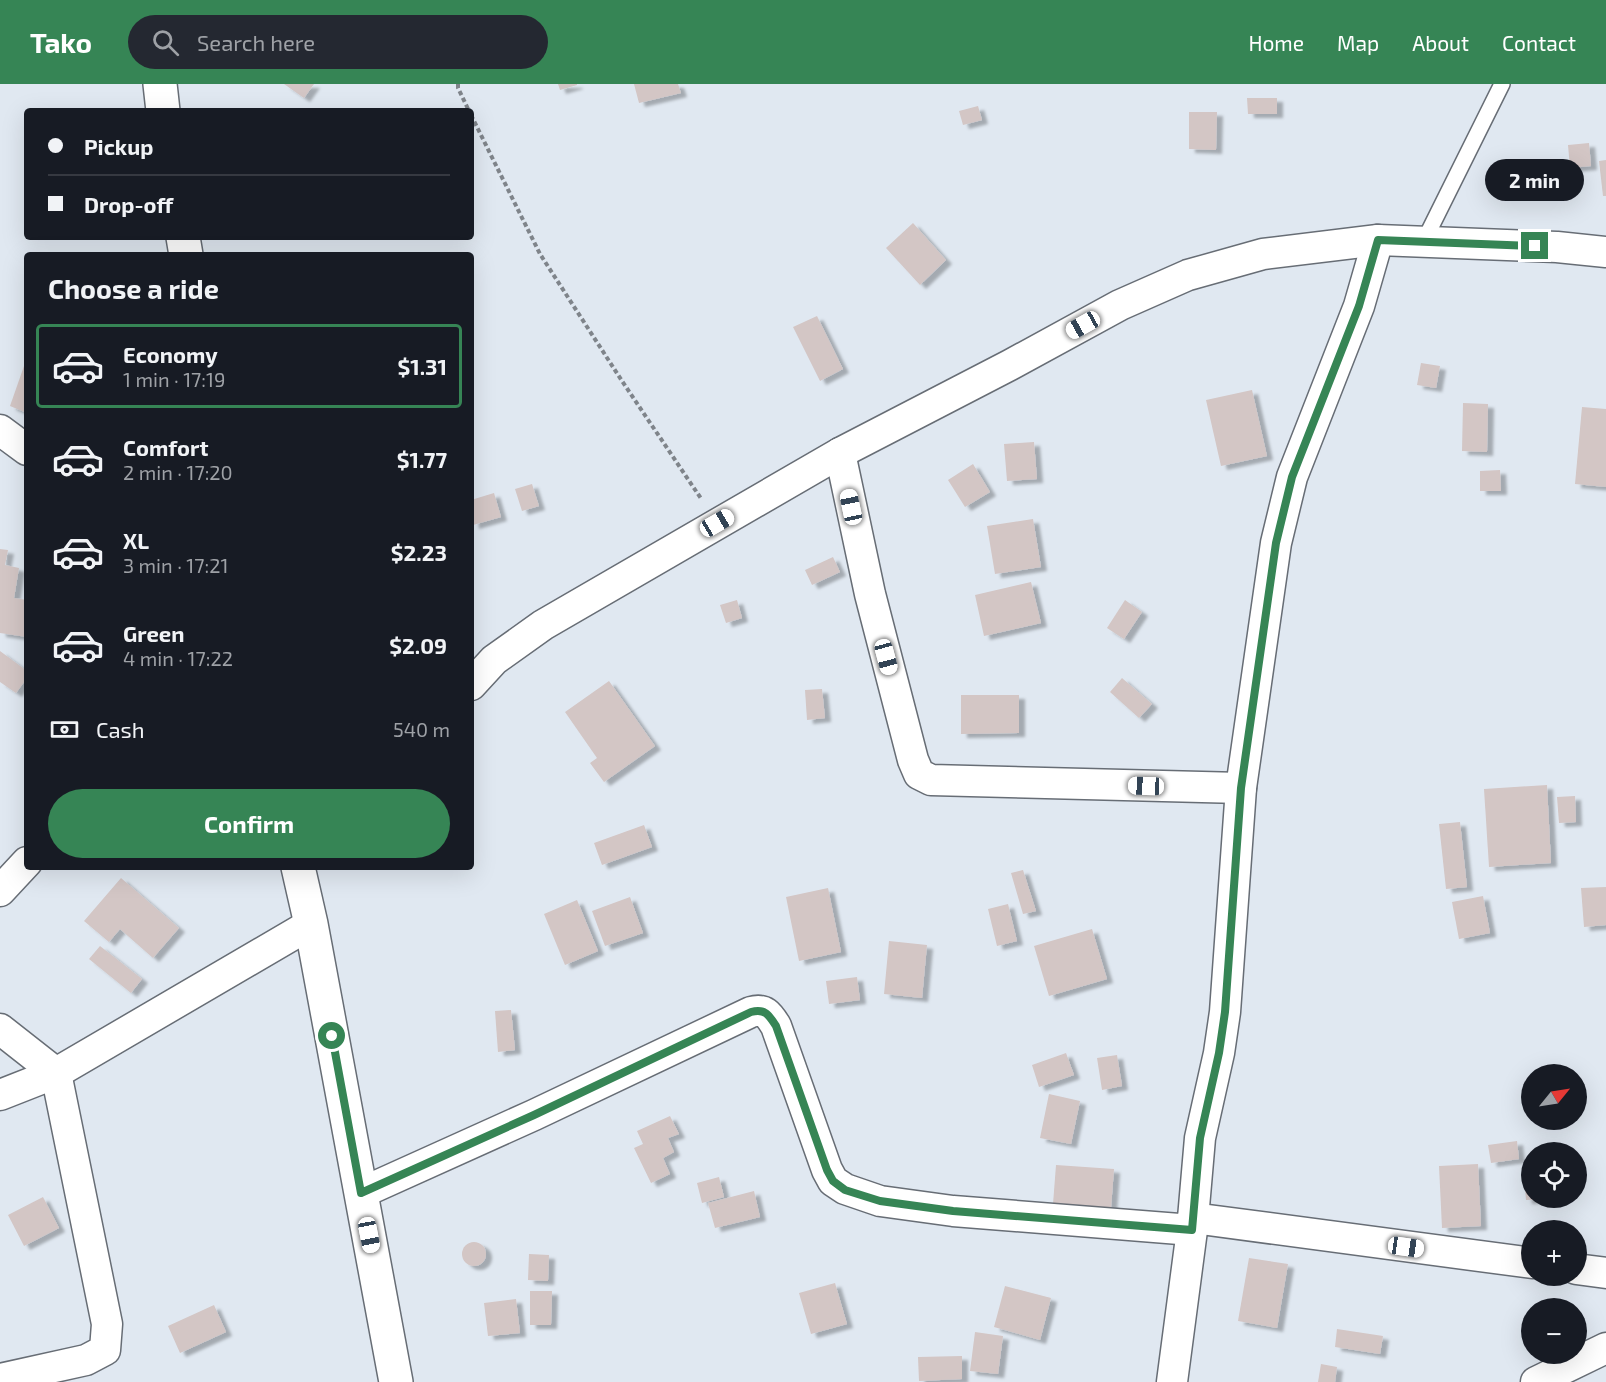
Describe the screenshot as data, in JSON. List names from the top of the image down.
{
  "north": "top right",
  "page": {
    "header": "Tako",
    "search": "Search here",
    "nav": [
      "Home",
      "Map",
      "About",
      "Contact"
    ],
    "banner": ["Pickup", "Drop-off"],
    "bubble": "2 min",
    "heading": "Choose a ride",
    "list": [
      {
        "name": "Economy",
        "note": "1 min · 17:19",
        "value": "$1.31"
      },
      {
        "name": "Comfort",
        "note": "2 min · 17:20",
        "value": "$1.77"
      },
      {
        "name": "XL",
        "note": "3 min · 17:21",
        "value": "$2.23"
      },
      {
        "name": "Green",
        "note": "4 min · 17:22",
        "value": "$2.09"
      }
    ],
    "pay": ["Cash", "540 m"],
    "buttons": "Confirm",
    "map_buttons": ["+", "−"]
  }
}
